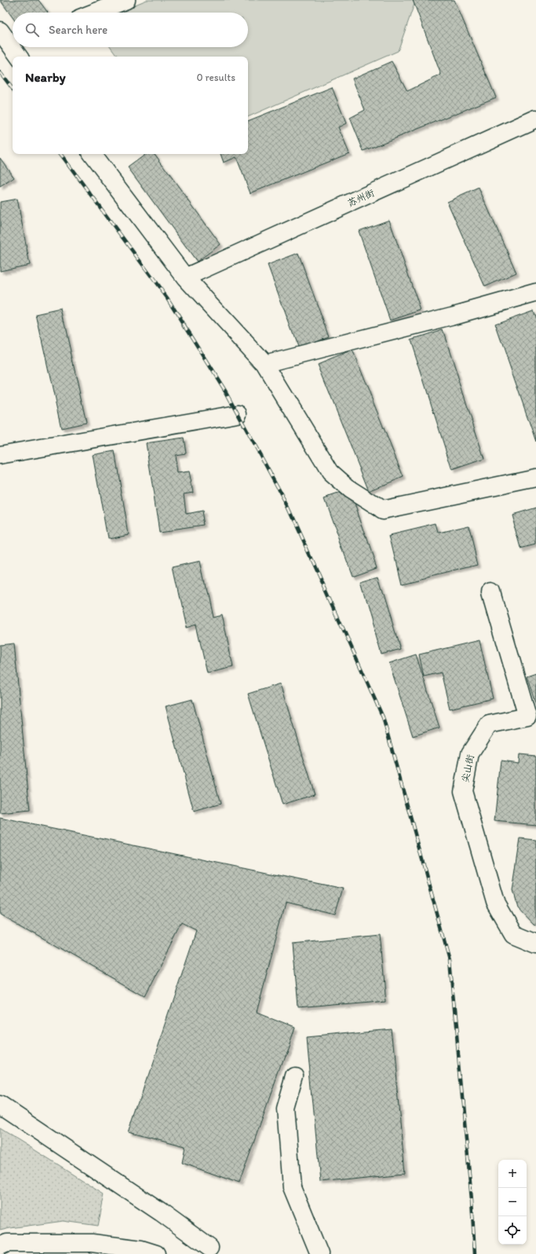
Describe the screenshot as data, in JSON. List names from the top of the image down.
{
  "streets": {
    "street": ["苏州街", "尖山街"]
  },
  "page": {
    "search": "Search here",
    "heading": ["Nearby", "0 results"],
    "map_buttons": ["+", "−"]
  }
}
